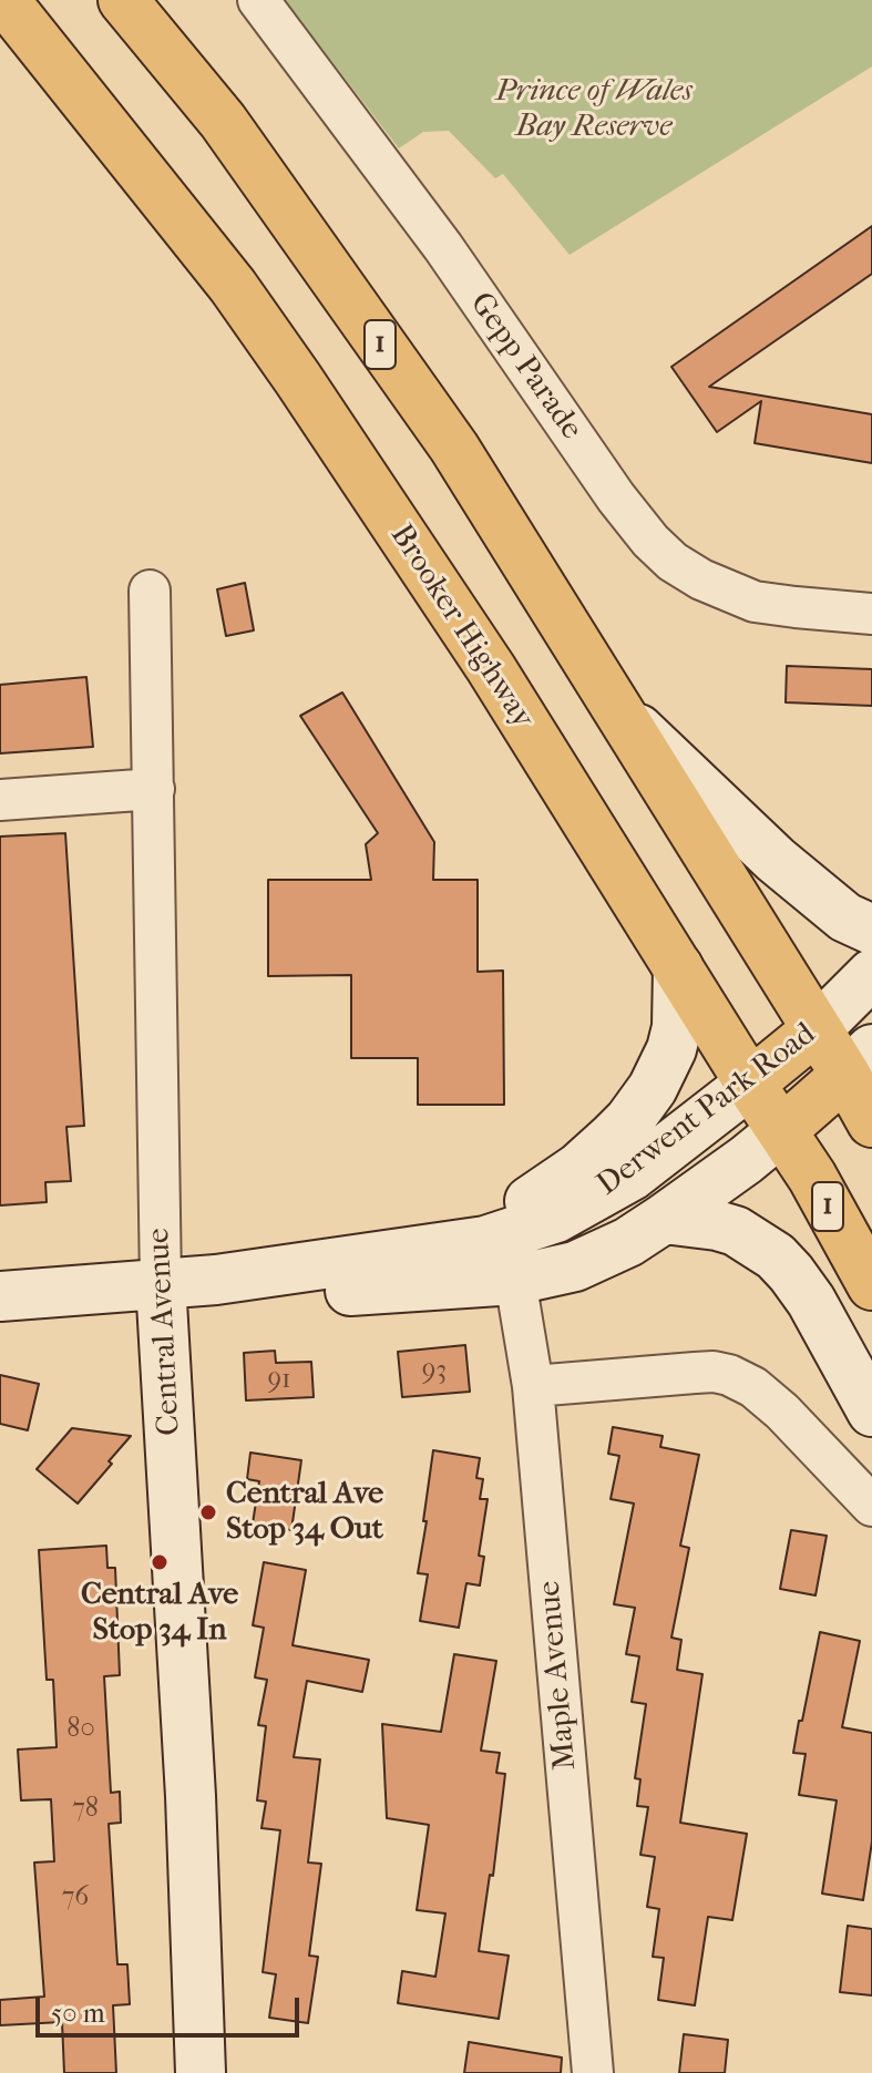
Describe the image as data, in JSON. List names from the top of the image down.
{
  "streets": {
    "highway": ["1", "Brooker Highway", "Derwent Park Road"],
    "street": ["Gepp Parade", "Central Avenue", "Maple Avenue"]
  },
  "crossings": [
    ["1", "Derwent Park Road"],
    ["Brooker Highway", "Derwent Park Road"],
    ["Derwent Park Road", "Central Avenue"],
    ["Derwent Park Road", "Maple Avenue"]
  ],
  "parks": ["Prince of Wales Bay Reserve"],
  "places": ["Central Ave Stop 34 Out", "Central Ave Stop 34 In"],
  "house_numbers": [
    "93",
    "91",
    "80",
    "78",
    "76"
  ],
  "scale_bar": "50 m"
}
